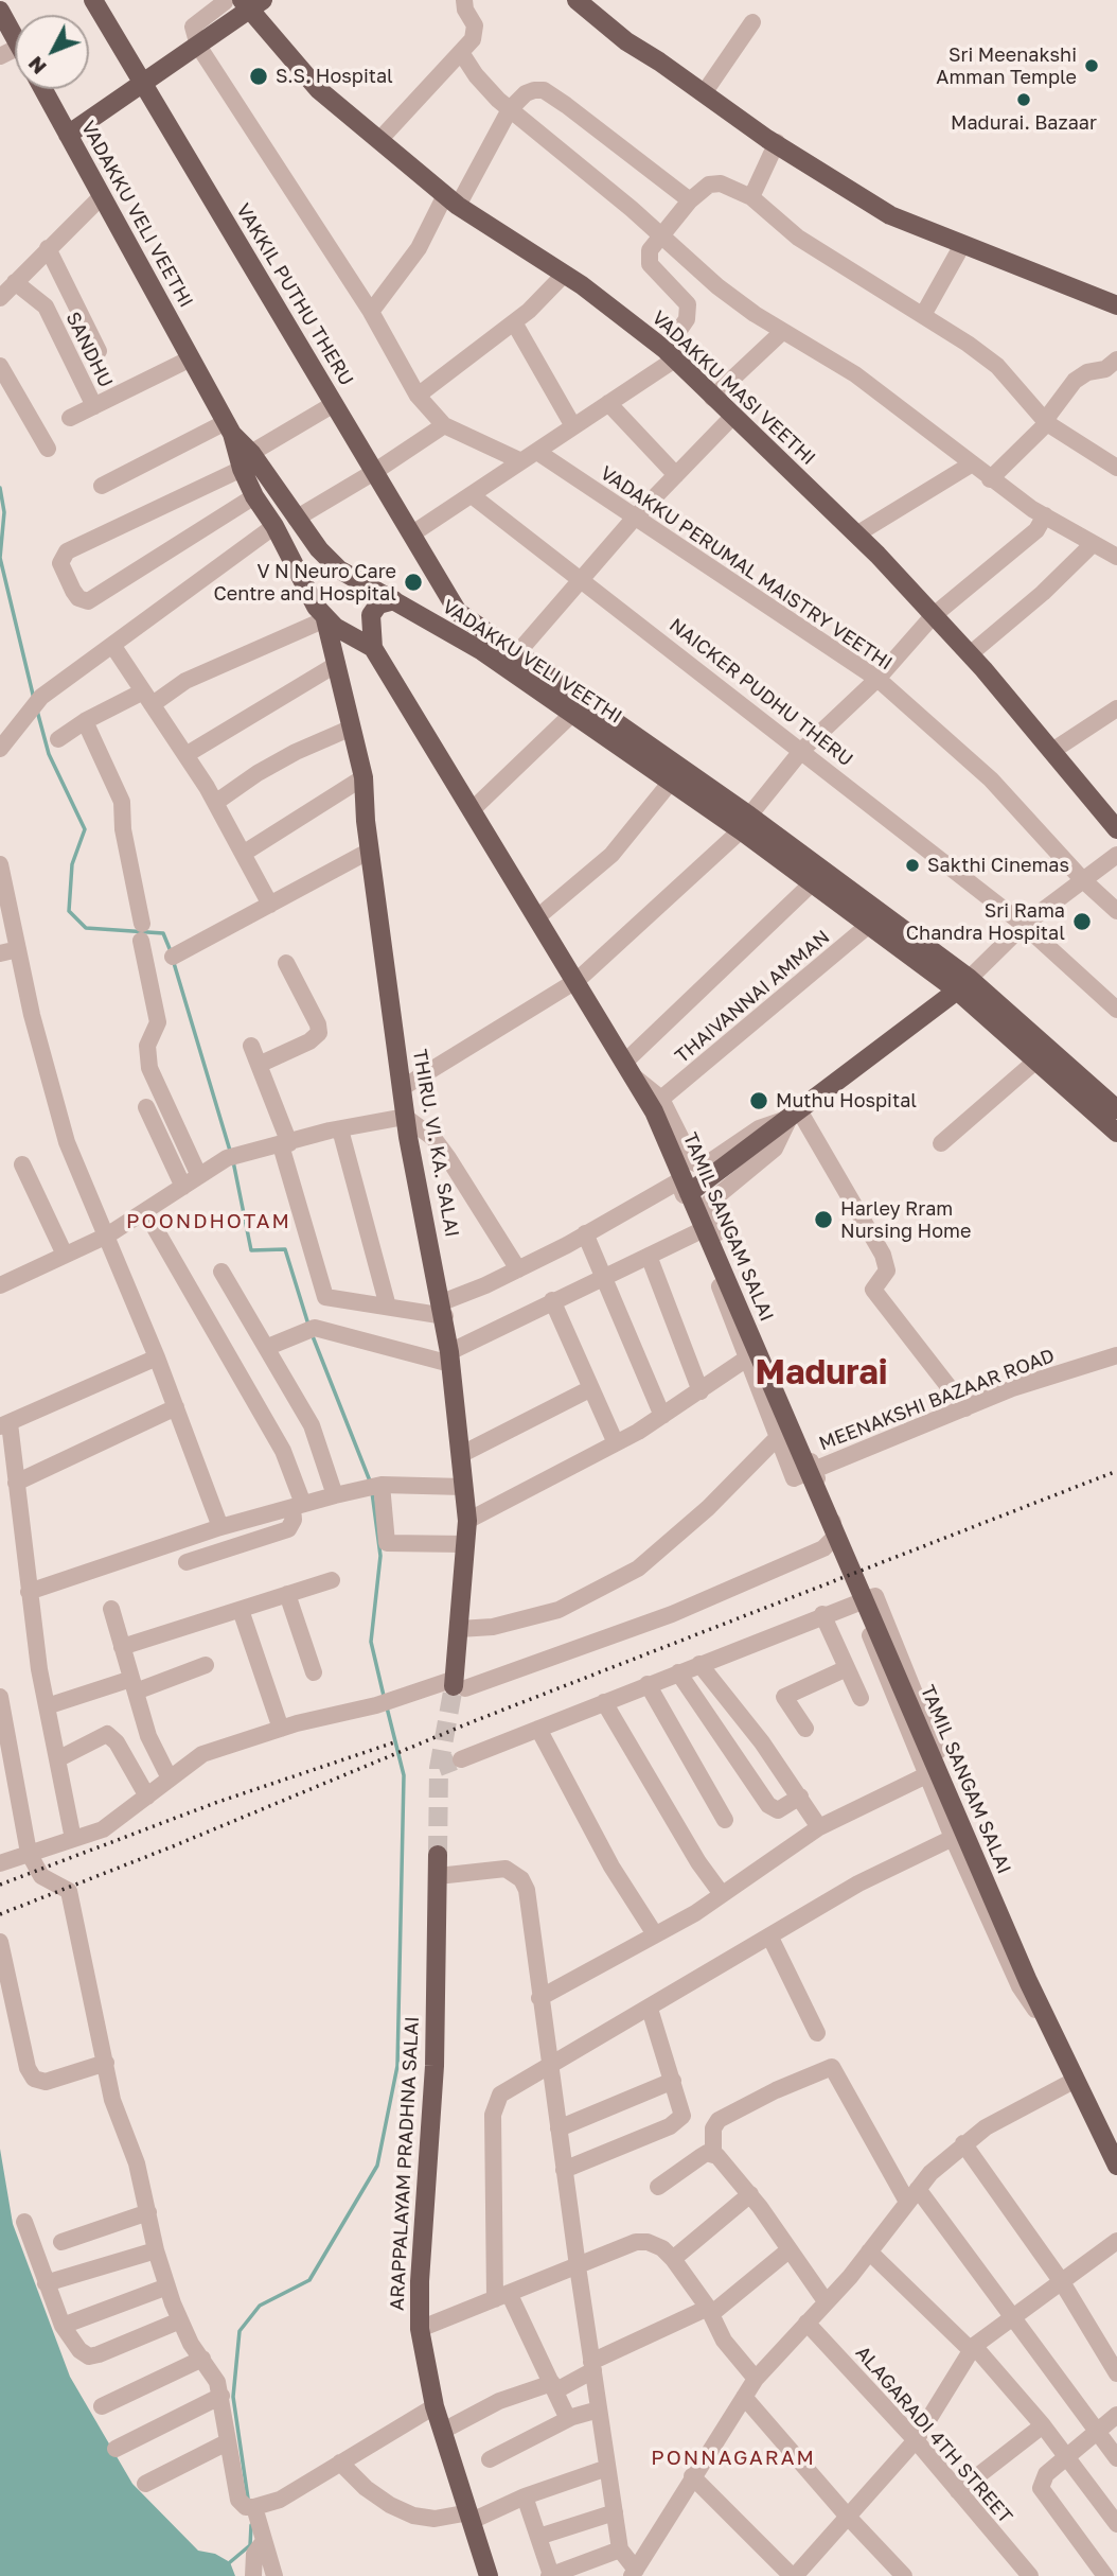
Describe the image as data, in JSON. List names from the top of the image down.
{
  "streets": {
    "main road": [
      "VADAKKU VELI VEETHI",
      "VAKKIL PUTHU THERU",
      "VADAKKU MASI VEETHI",
      "THIRU. VI. KA. SALAI",
      "TAMIL SANGAM SALAI",
      "ARAPPALAYAM PRADHNA SALAI"
    ],
    "street": [
      "SANDHU",
      "VADAKKU PERUMAL MAISTRY VEETHI",
      "NAICKER PUDHU THERU",
      "THAIVANNAI AMMAN",
      "MEENAKSHI BAZAAR ROAD",
      "ALAGARADI 4TH STREET"
    ]
  },
  "crossings": [
    ["VADAKKU VELI VEETHI", "VAKKIL PUTHU THERU"],
    ["VADAKKU VELI VEETHI", "THAIVANNAI AMMAN"],
    ["VADAKKU VELI VEETHI", "THIRU. VI. KA. SALAI"],
    ["THAIVANNAI AMMAN", "TAMIL SANGAM SALAI"]
  ],
  "districts": ["POONDHOTAM", "Madurai", "PONNAGARAM"],
  "places": [
    "Sri Meenakshi Amman Temple",
    "S.S. Hospital",
    "Madurai. Bazaar",
    "V N Neuro Care Centre and Hospital",
    "Sakthi Cinemas",
    "Sri Rama Chandra Hospital",
    "Muthu Hospital",
    "Harley Rram Nursing Home"
  ],
  "north": "bottom left"
}
